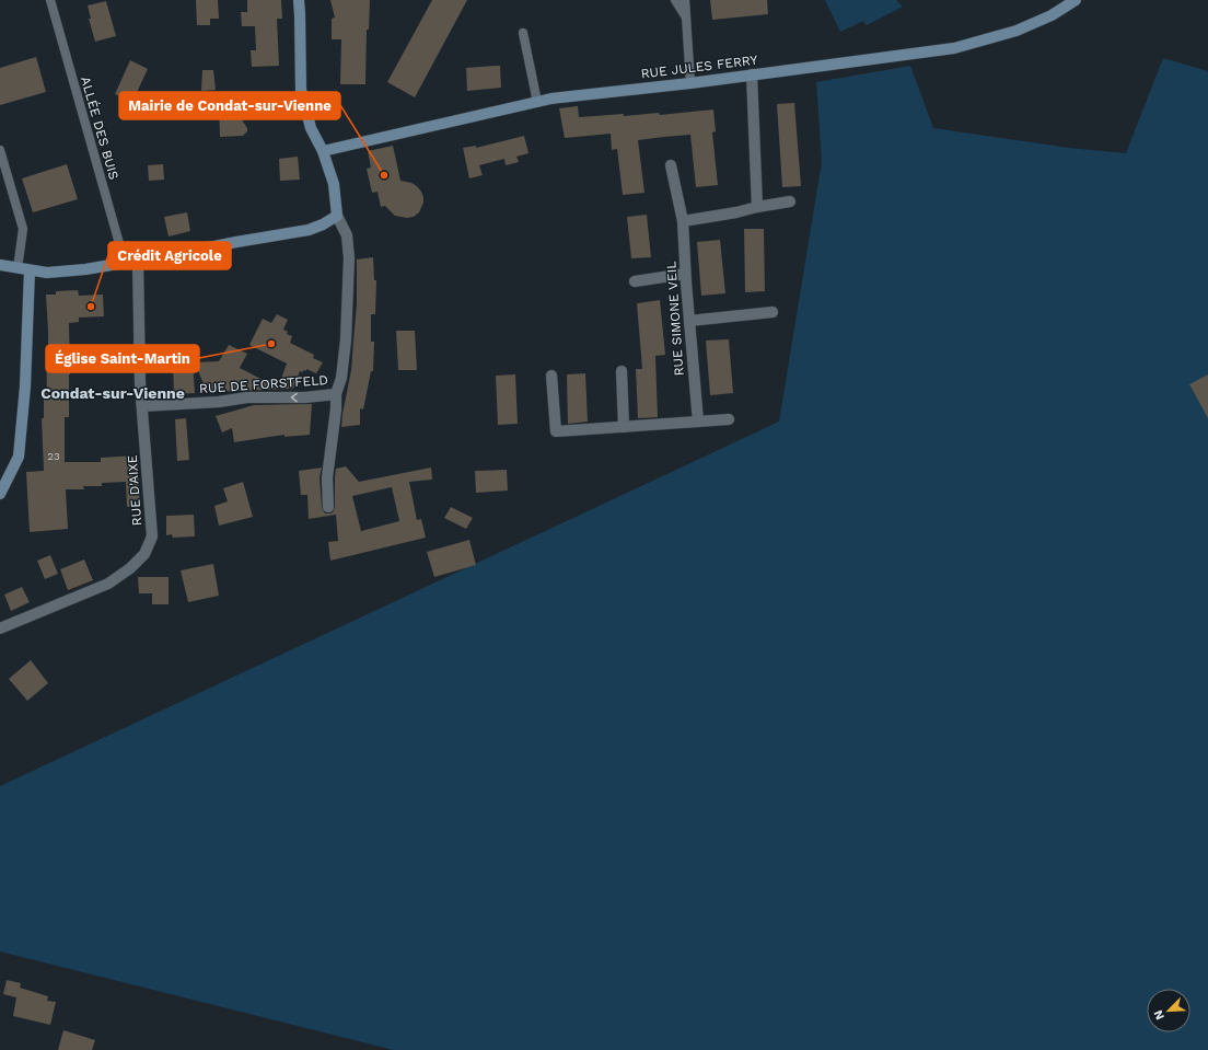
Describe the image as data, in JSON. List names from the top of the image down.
{
  "streets": {
    "main road": ["RUE JULES FERRY"],
    "street": ["RUE SIMONE VEIL", "RUE DE FORSTFELD", "RUE D'AIXE"],
    "lane": ["ALLÉE DES BUIS"]
  },
  "crossings": [
    ["RUE DE FORSTFELD", "RUE D'AIXE"]
  ],
  "one_way": ["RUE DE FORSTFELD"],
  "districts": ["Condat-sur-Vienne"],
  "places": ["Mairie de Condat-sur-Vienne", "Crédit Agricole", "Église Saint-Martin"],
  "house_numbers": ["23"],
  "north": "bottom left"
}
